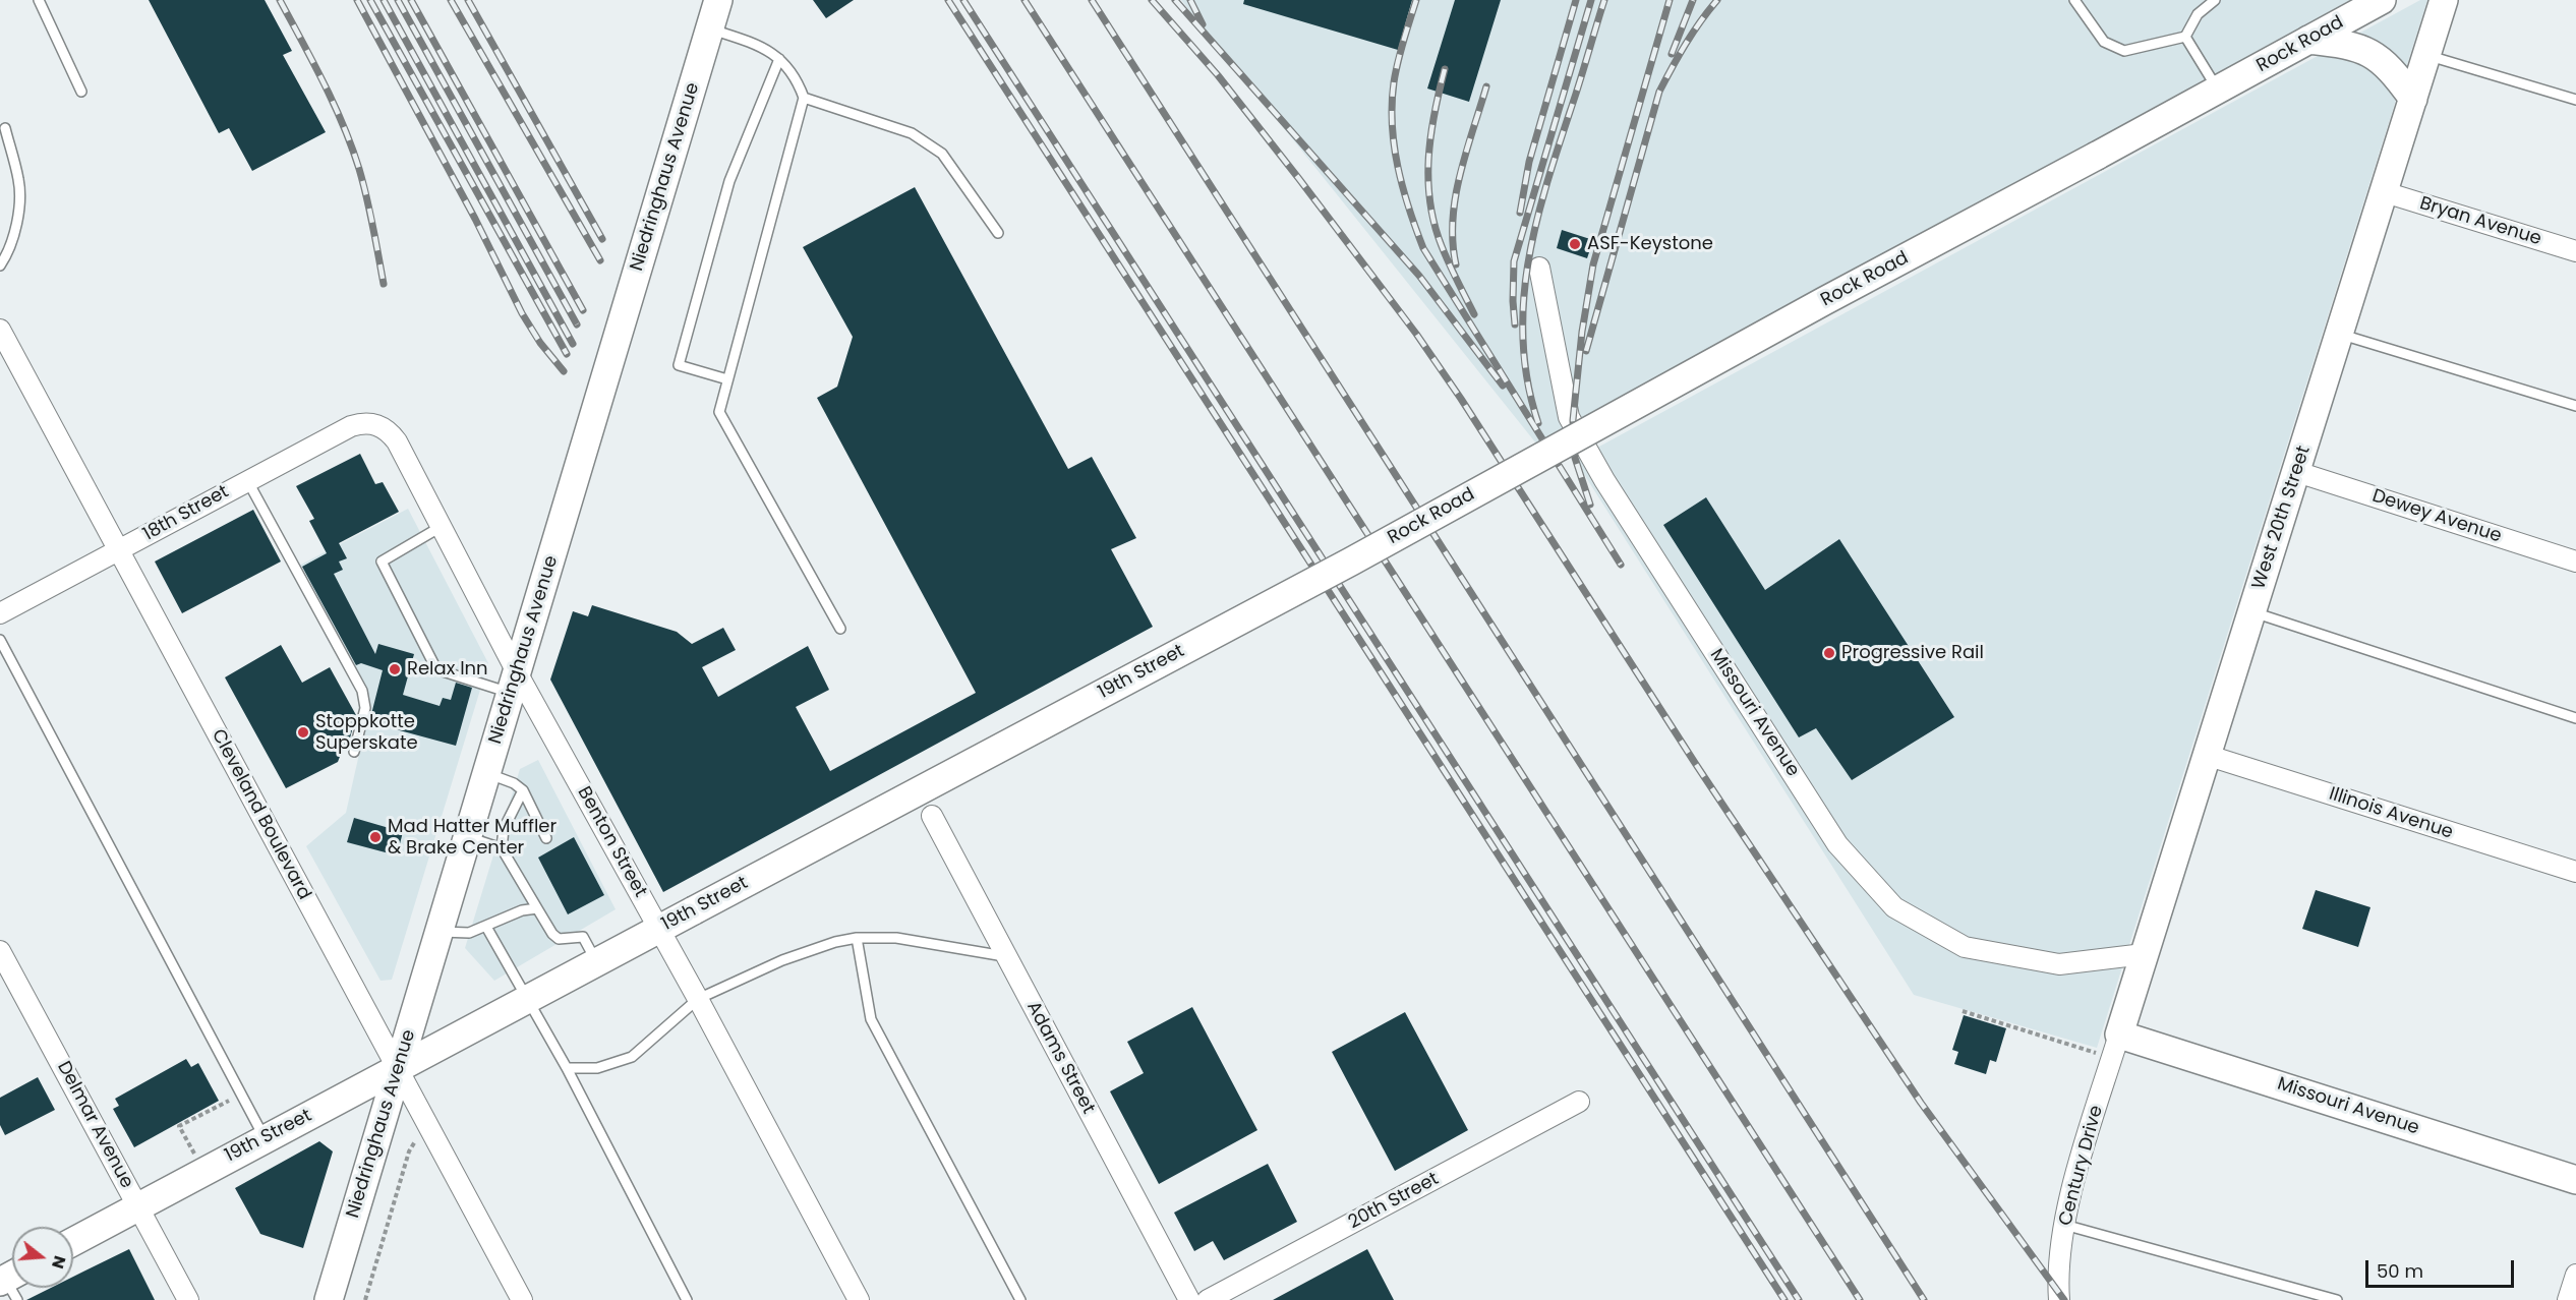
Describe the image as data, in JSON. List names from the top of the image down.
{
  "streets": {
    "street": [
      "Rock Road",
      "Niedringhaus Avenue",
      "Bryan Avenue",
      "18th Street",
      "Dewey Avenue",
      "West 20th Street",
      "19th Street",
      "Missouri Avenue",
      "Illinois Avenue",
      "Cleveland Boulevard",
      "Benton Street",
      "Adams Street",
      "Delmar Avenue",
      "Century Drive",
      "20th Street"
    ]
  },
  "crossings": [
    ["Rock Road", "19th Street"],
    ["Niedringhaus Avenue", "19th Street"],
    ["Niedringhaus Avenue", "Cleveland Boulevard"],
    ["Niedringhaus Avenue", "Benton Street"],
    ["Bryan Avenue", "West 20th Street"],
    ["18th Street", "Cleveland Boulevard"],
    ["18th Street", "Benton Street"],
    ["Dewey Avenue", "West 20th Street"],
    ["West 20th Street", "Missouri Avenue"],
    ["West 20th Street", "Illinois Avenue"],
    ["West 20th Street", "Century Drive"],
    ["19th Street", "Cleveland Boulevard"],
    ["19th Street", "Benton Street"],
    ["19th Street", "Delmar Avenue"],
    ["Missouri Avenue", "Century Drive"]
  ],
  "places": [
    "ASF-Keystone",
    "Progressive Rail",
    "Relax Inn",
    "Stoppkotte Superskate",
    "Mad Hatter Muffler & Brake Center"
  ],
  "scale_bar": "50 m",
  "north": "right"
}
